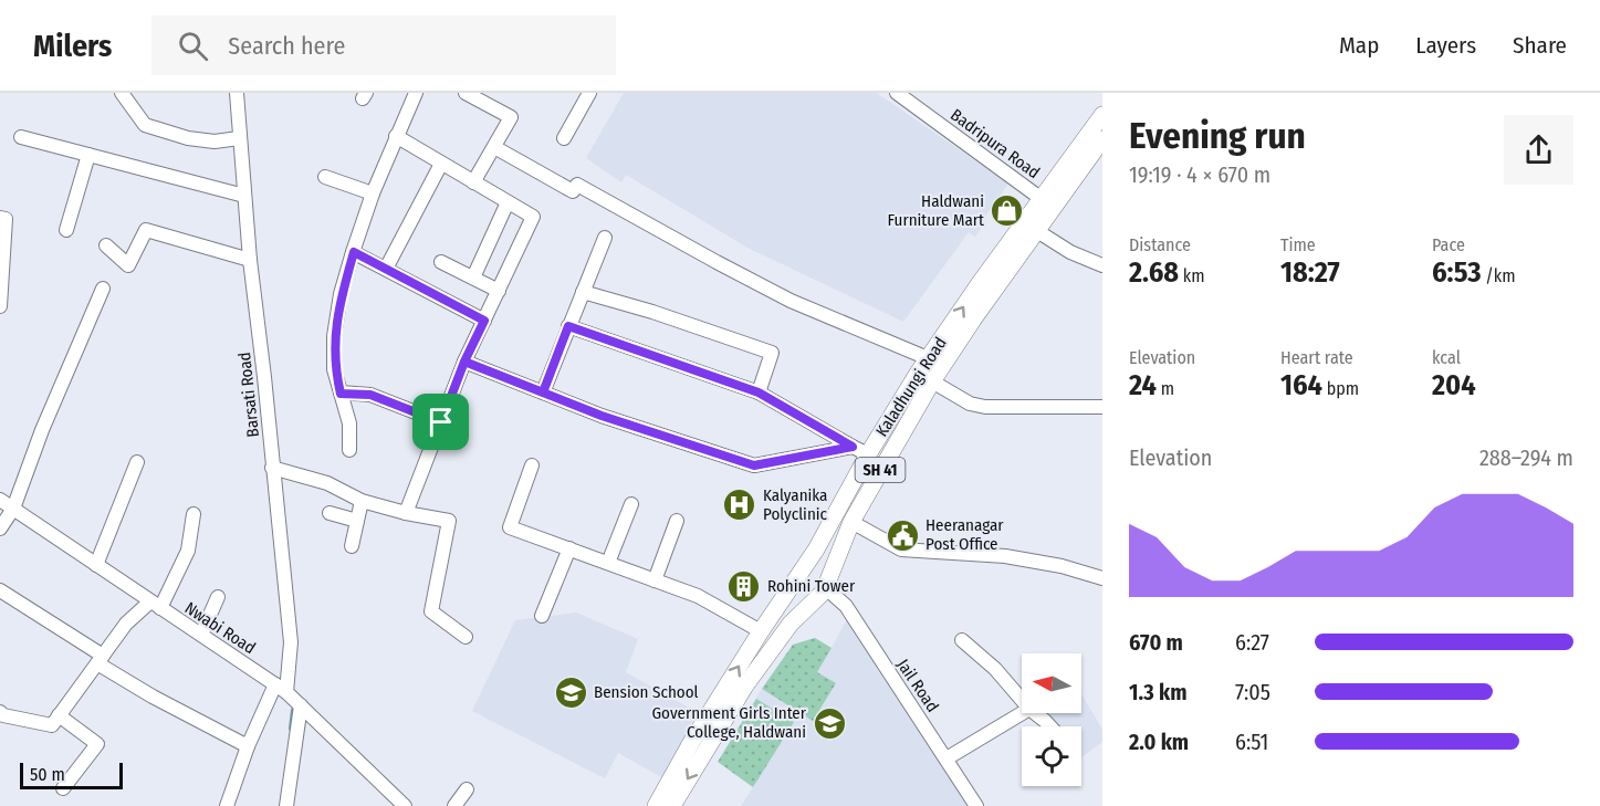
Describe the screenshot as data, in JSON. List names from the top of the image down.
{
  "streets": {
    "main road": ["Kaladhungi Road", "SH 41"],
    "street": [
      "Badripura Road",
      "Barsati Road",
      "Nwabi Road",
      "Jail Road"
    ]
  },
  "crossings": [
    ["Badripura Road", "Kaladhungi Road"],
    ["Kaladhungi Road", "Jail Road"],
    ["Barsati Road", "Nwabi Road"]
  ],
  "places": {
    "shop": ["Haldwani Furniture Mart"],
    "hospital": ["Kalyanika Polyclinic"],
    "public building": ["Heeranagar Post Office"],
    "building": ["Rohini Tower"],
    "school or university": ["Bension School", "Government Girls Inter College, Haldwani"]
  },
  "scale_bar": "50 m",
  "north": "left",
  "page": {
    "header": "Milers",
    "search": "Search here",
    "nav": ["Map", "Layers", "Share"],
    "heading": ["Evening run", "19:19 · 4 × 670 m"],
    "stats": [
      ["Distance", "2.68 km"],
      ["Time", "18:27"],
      ["Pace", "6:53 /km"],
      ["Elevation", "24 m"],
      ["Heart rate", "164 bpm"],
      ["kcal", "204"]
    ],
    "chart": ["Elevation", "288–294 m"],
    "list": [
      {
        "name": "670 m",
        "note": "6:27"
      },
      {
        "name": "1.3 km",
        "note": "7:05"
      },
      {
        "name": "2.0 km",
        "note": "6:51"
      }
    ],
    "scale": "50 m"
  }
}
